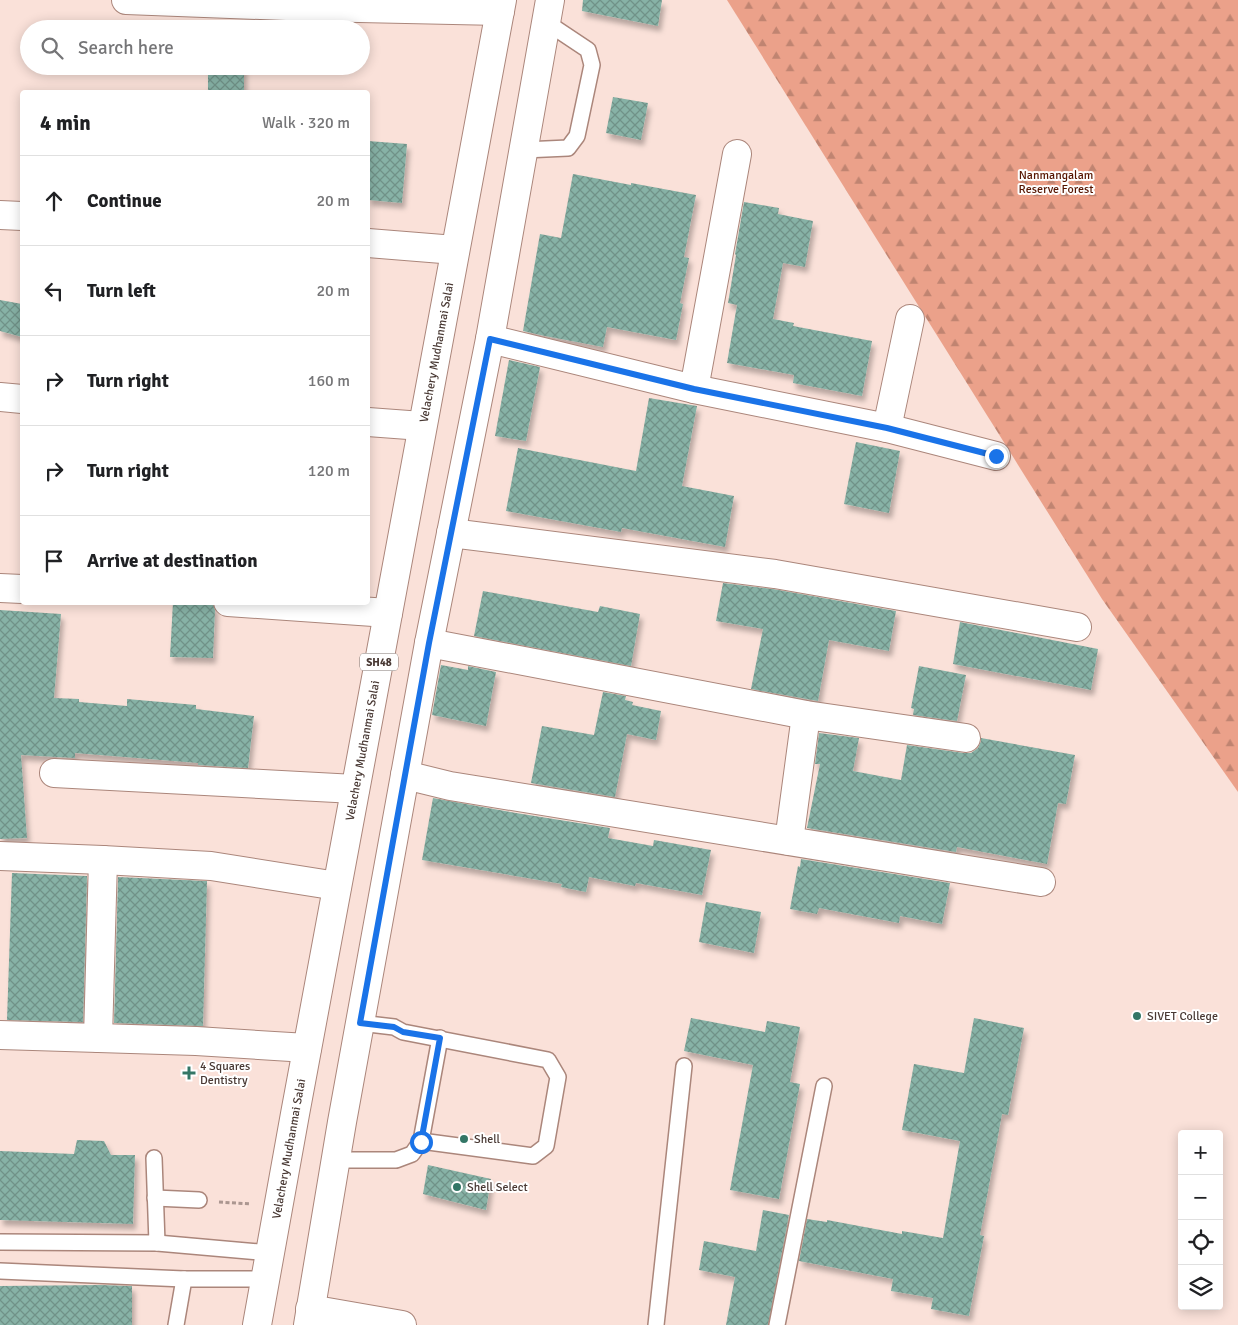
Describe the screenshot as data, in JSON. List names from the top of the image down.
{
  "streets": {
    "street": ["Velachery Mudhanmai Salai", "SH48"]
  },
  "parks": ["Nanmangalam Reserve Forest"],
  "places": {
    "other": ["SIVET College", "Shell", "Shell Select"],
    "health": ["4 Squares Dentistry"]
  },
  "page": {
    "search": "Search here",
    "heading": ["4 min", "Walk · 320 m"],
    "list": [
      ["Continue", "20 m"],
      ["Turn left", "20 m"],
      ["Turn right", "160 m"],
      ["Turn right", "120 m"],
      "Arrive at destination"
    ],
    "map_buttons": ["+", "−"]
  }
}
